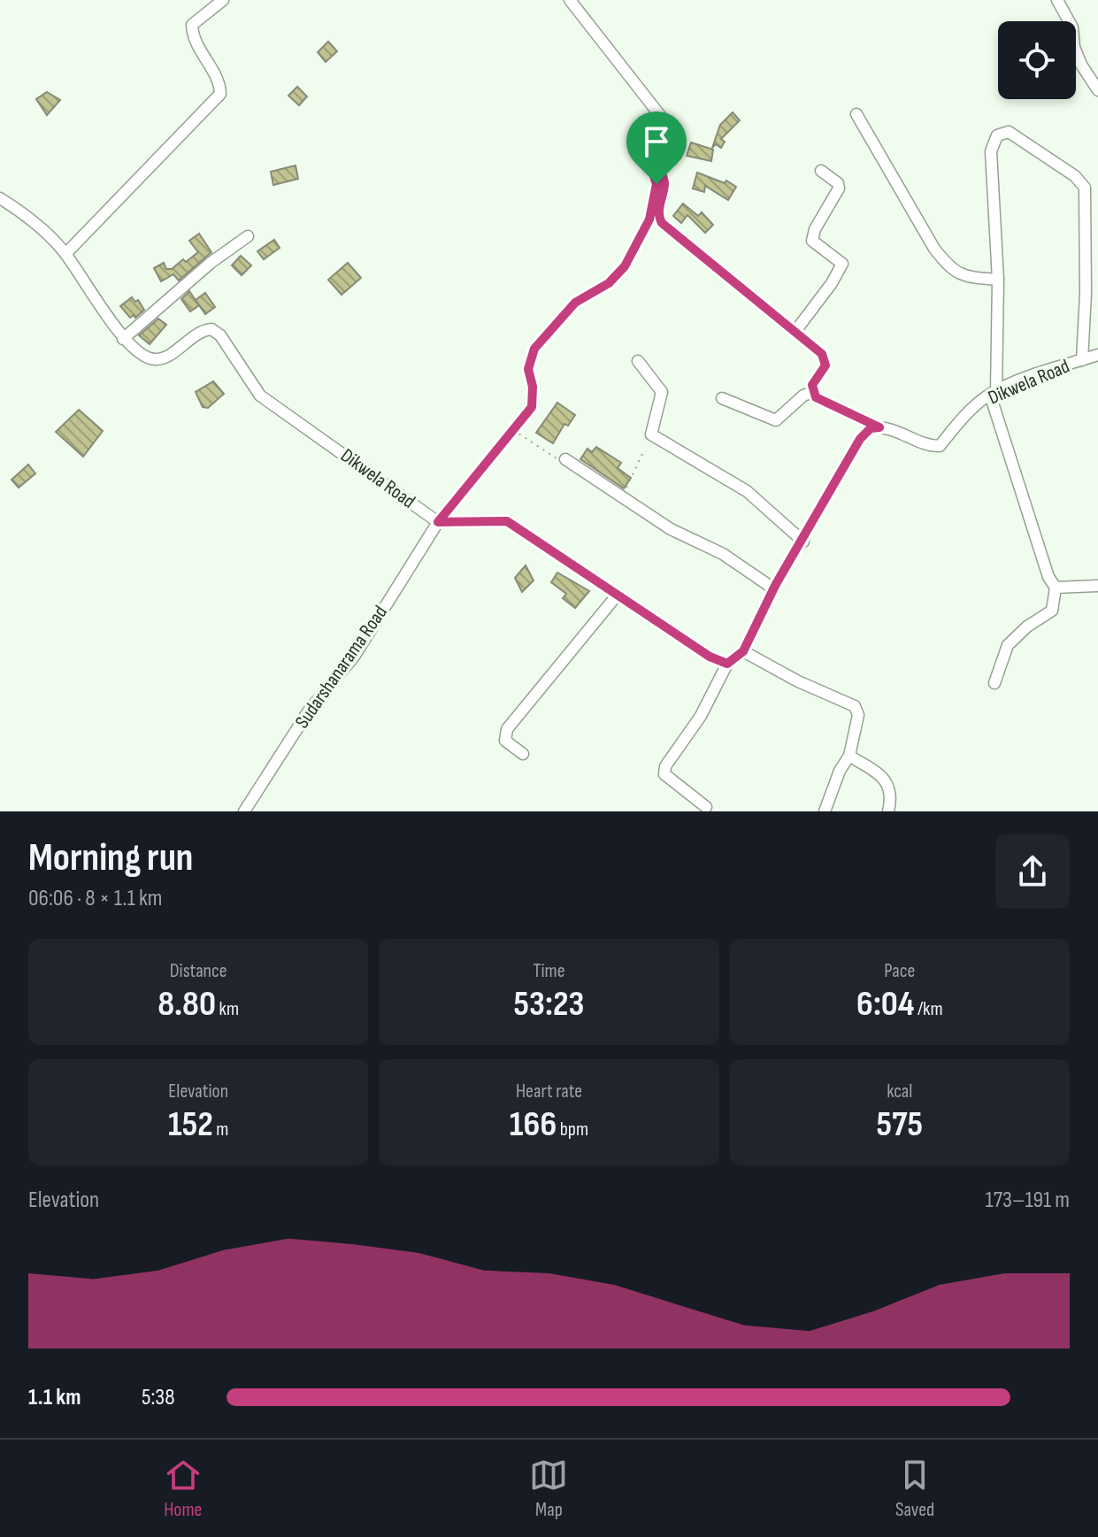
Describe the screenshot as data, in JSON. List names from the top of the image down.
{
  "streets": {
    "street": ["Dikwela Road", "Sudarshanarama Road"]
  },
  "crossings": [
    ["Dikwela Road", "Sudarshanarama Road"]
  ],
  "page": {
    "heading": ["Morning run", "06:06 · 8 × 1.1 km"],
    "stats": [
      ["Distance", "8.80 km"],
      ["Time", "53:23"],
      ["Pace", "6:04 /km"],
      ["Elevation", "152 m"],
      ["Heart rate", "166 bpm"],
      ["kcal", "575"]
    ],
    "chart": ["Elevation", "173–191 m"],
    "list": [
      {
        "name": "1.1 km",
        "note": "5:38"
      }
    ],
    "tabs": ["Home", "Map", "Saved"]
  }
}
